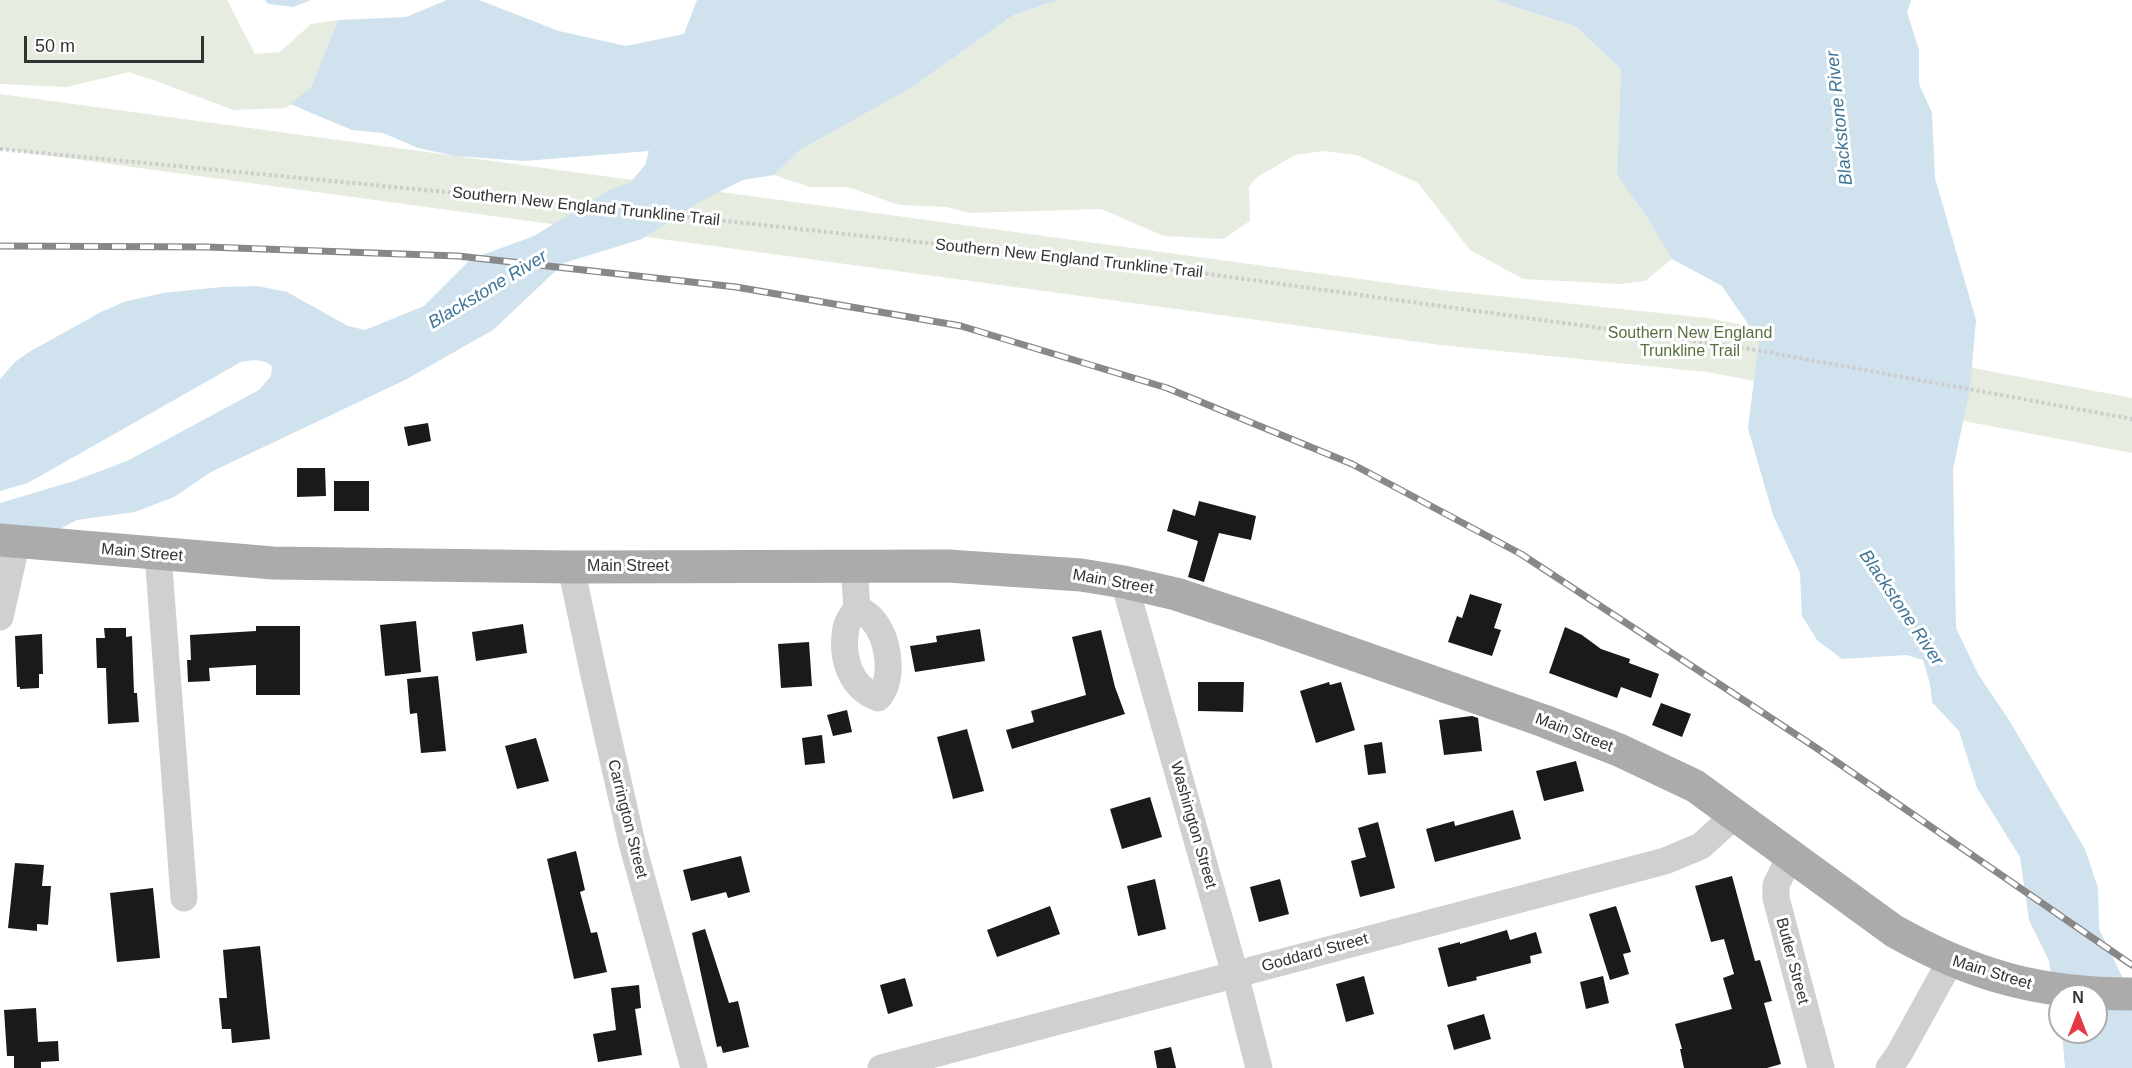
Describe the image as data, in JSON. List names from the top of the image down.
{
  "streets": {
    "main road": ["Main Street"],
    "street": [
      "Carrington Street",
      "Washington Street",
      "Goddard Street",
      "Butler Street"
    ],
    "path": ["Southern New England Trunkline Trail"]
  },
  "crossings": [
    ["Main Street", "Carrington Street"],
    ["Main Street", "Washington Street"],
    ["Main Street", "Goddard Street"],
    ["Main Street", "Butler Street"],
    ["Washington Street", "Goddard Street"]
  ],
  "water": ["Blackstone River"],
  "parks": ["Southern New England Trunkline Trail"],
  "scale_bar": "50 m",
  "north": "top"
}
